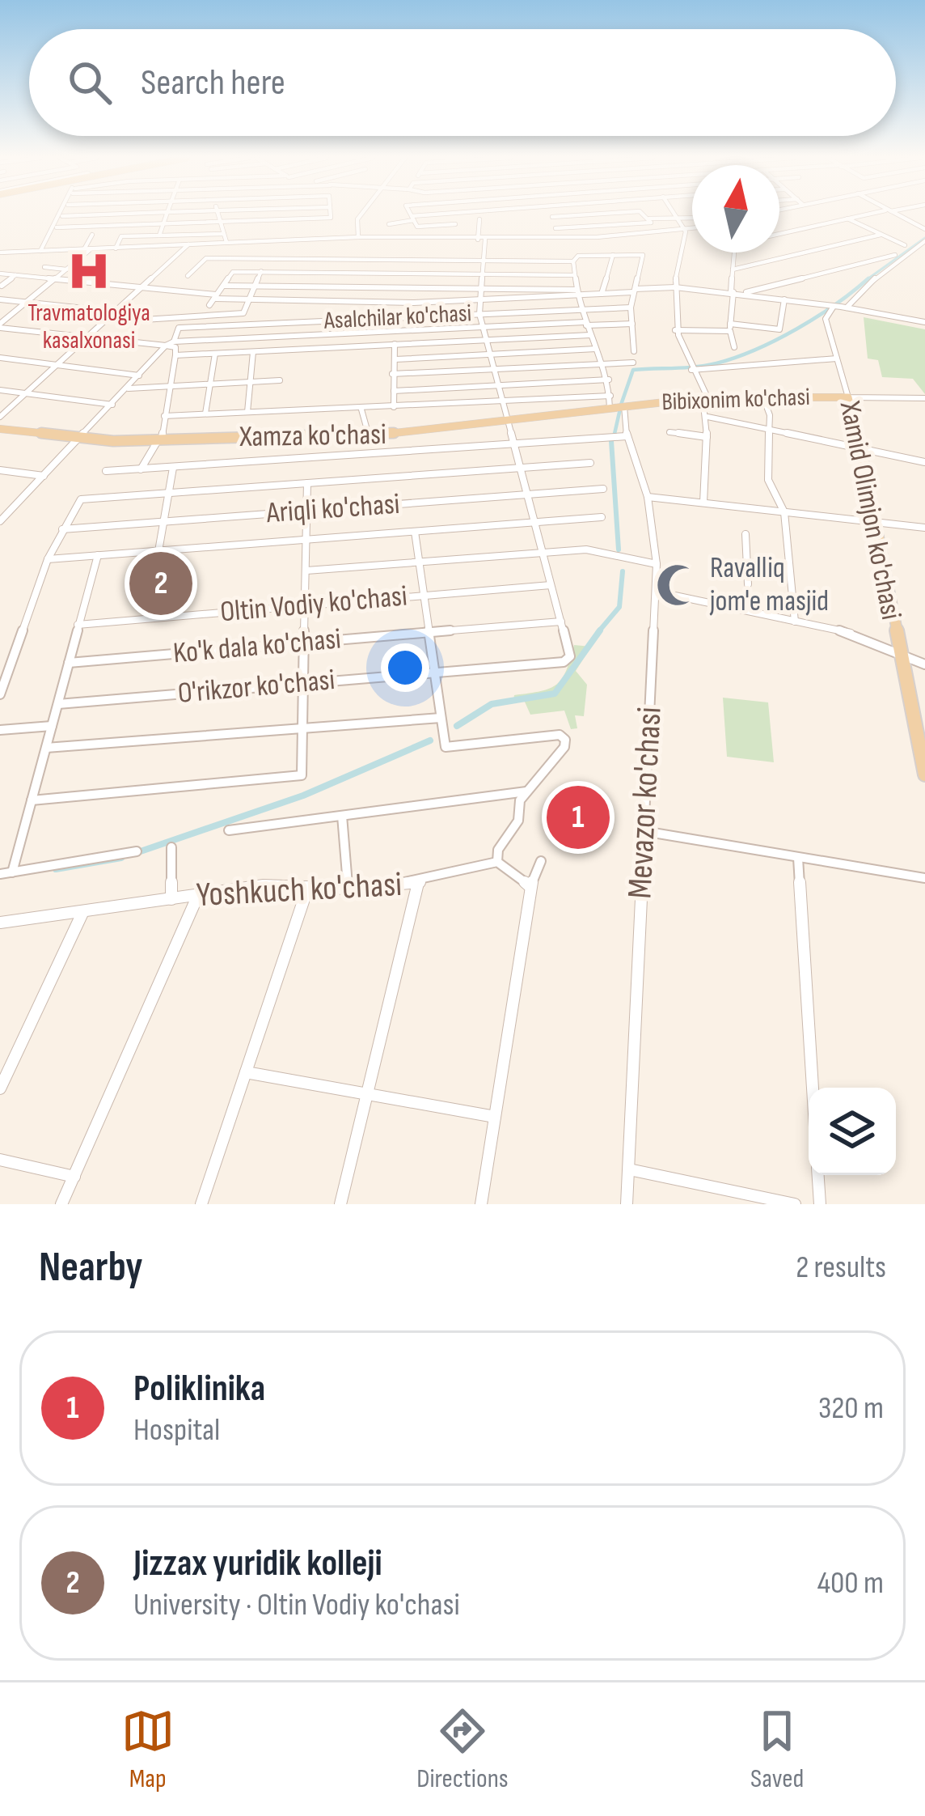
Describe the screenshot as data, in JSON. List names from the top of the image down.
{
  "streets": {
    "main road": ["Bibixonim ko'chasi", "Xamza ko'chasi", "Xamid Olimjon ko'chasi"],
    "street": [
      "Asalchilar ko'chasi",
      "Ariqli ko'chasi",
      "Oltin Vodiy ko'chasi",
      "Ko'k dala ko'chasi",
      "O'rikzor ko'chasi",
      "Mevazor ko'chasi",
      "Yoshkuch ko'chasi"
    ]
  },
  "crossings": [
    ["Bibixonim ko'chasi", "Xamza ko'chasi"],
    ["Bibixonim ko'chasi", "Xamid Olimjon ko'chasi"],
    ["Bibixonim ko'chasi", "Mevazor ko'chasi"],
    ["Xamza ko'chasi", "Mevazor ko'chasi"],
    ["Ko'k dala ko'chasi", "O'rikzor ko'chasi"]
  ],
  "places": {
    "hospital": ["Travmatologiya kasalxonasi"],
    "mosque": ["Ravalliq jom'e masjid"]
  },
  "north": "top",
  "page": {
    "search": "Search here",
    "pins": ["2", "1"],
    "heading": ["Nearby", "2 results"],
    "list": [
      {
        "mark": "1",
        "name": "Poliklinika",
        "note": "Hospital",
        "value": "320 m"
      },
      {
        "mark": "2",
        "name": "Jizzax yuridik kolleji",
        "note": "University · Oltin Vodiy ko'chasi",
        "value": "400 m"
      }
    ],
    "nav": ["Map", "Directions", "Saved"]
  }
}
